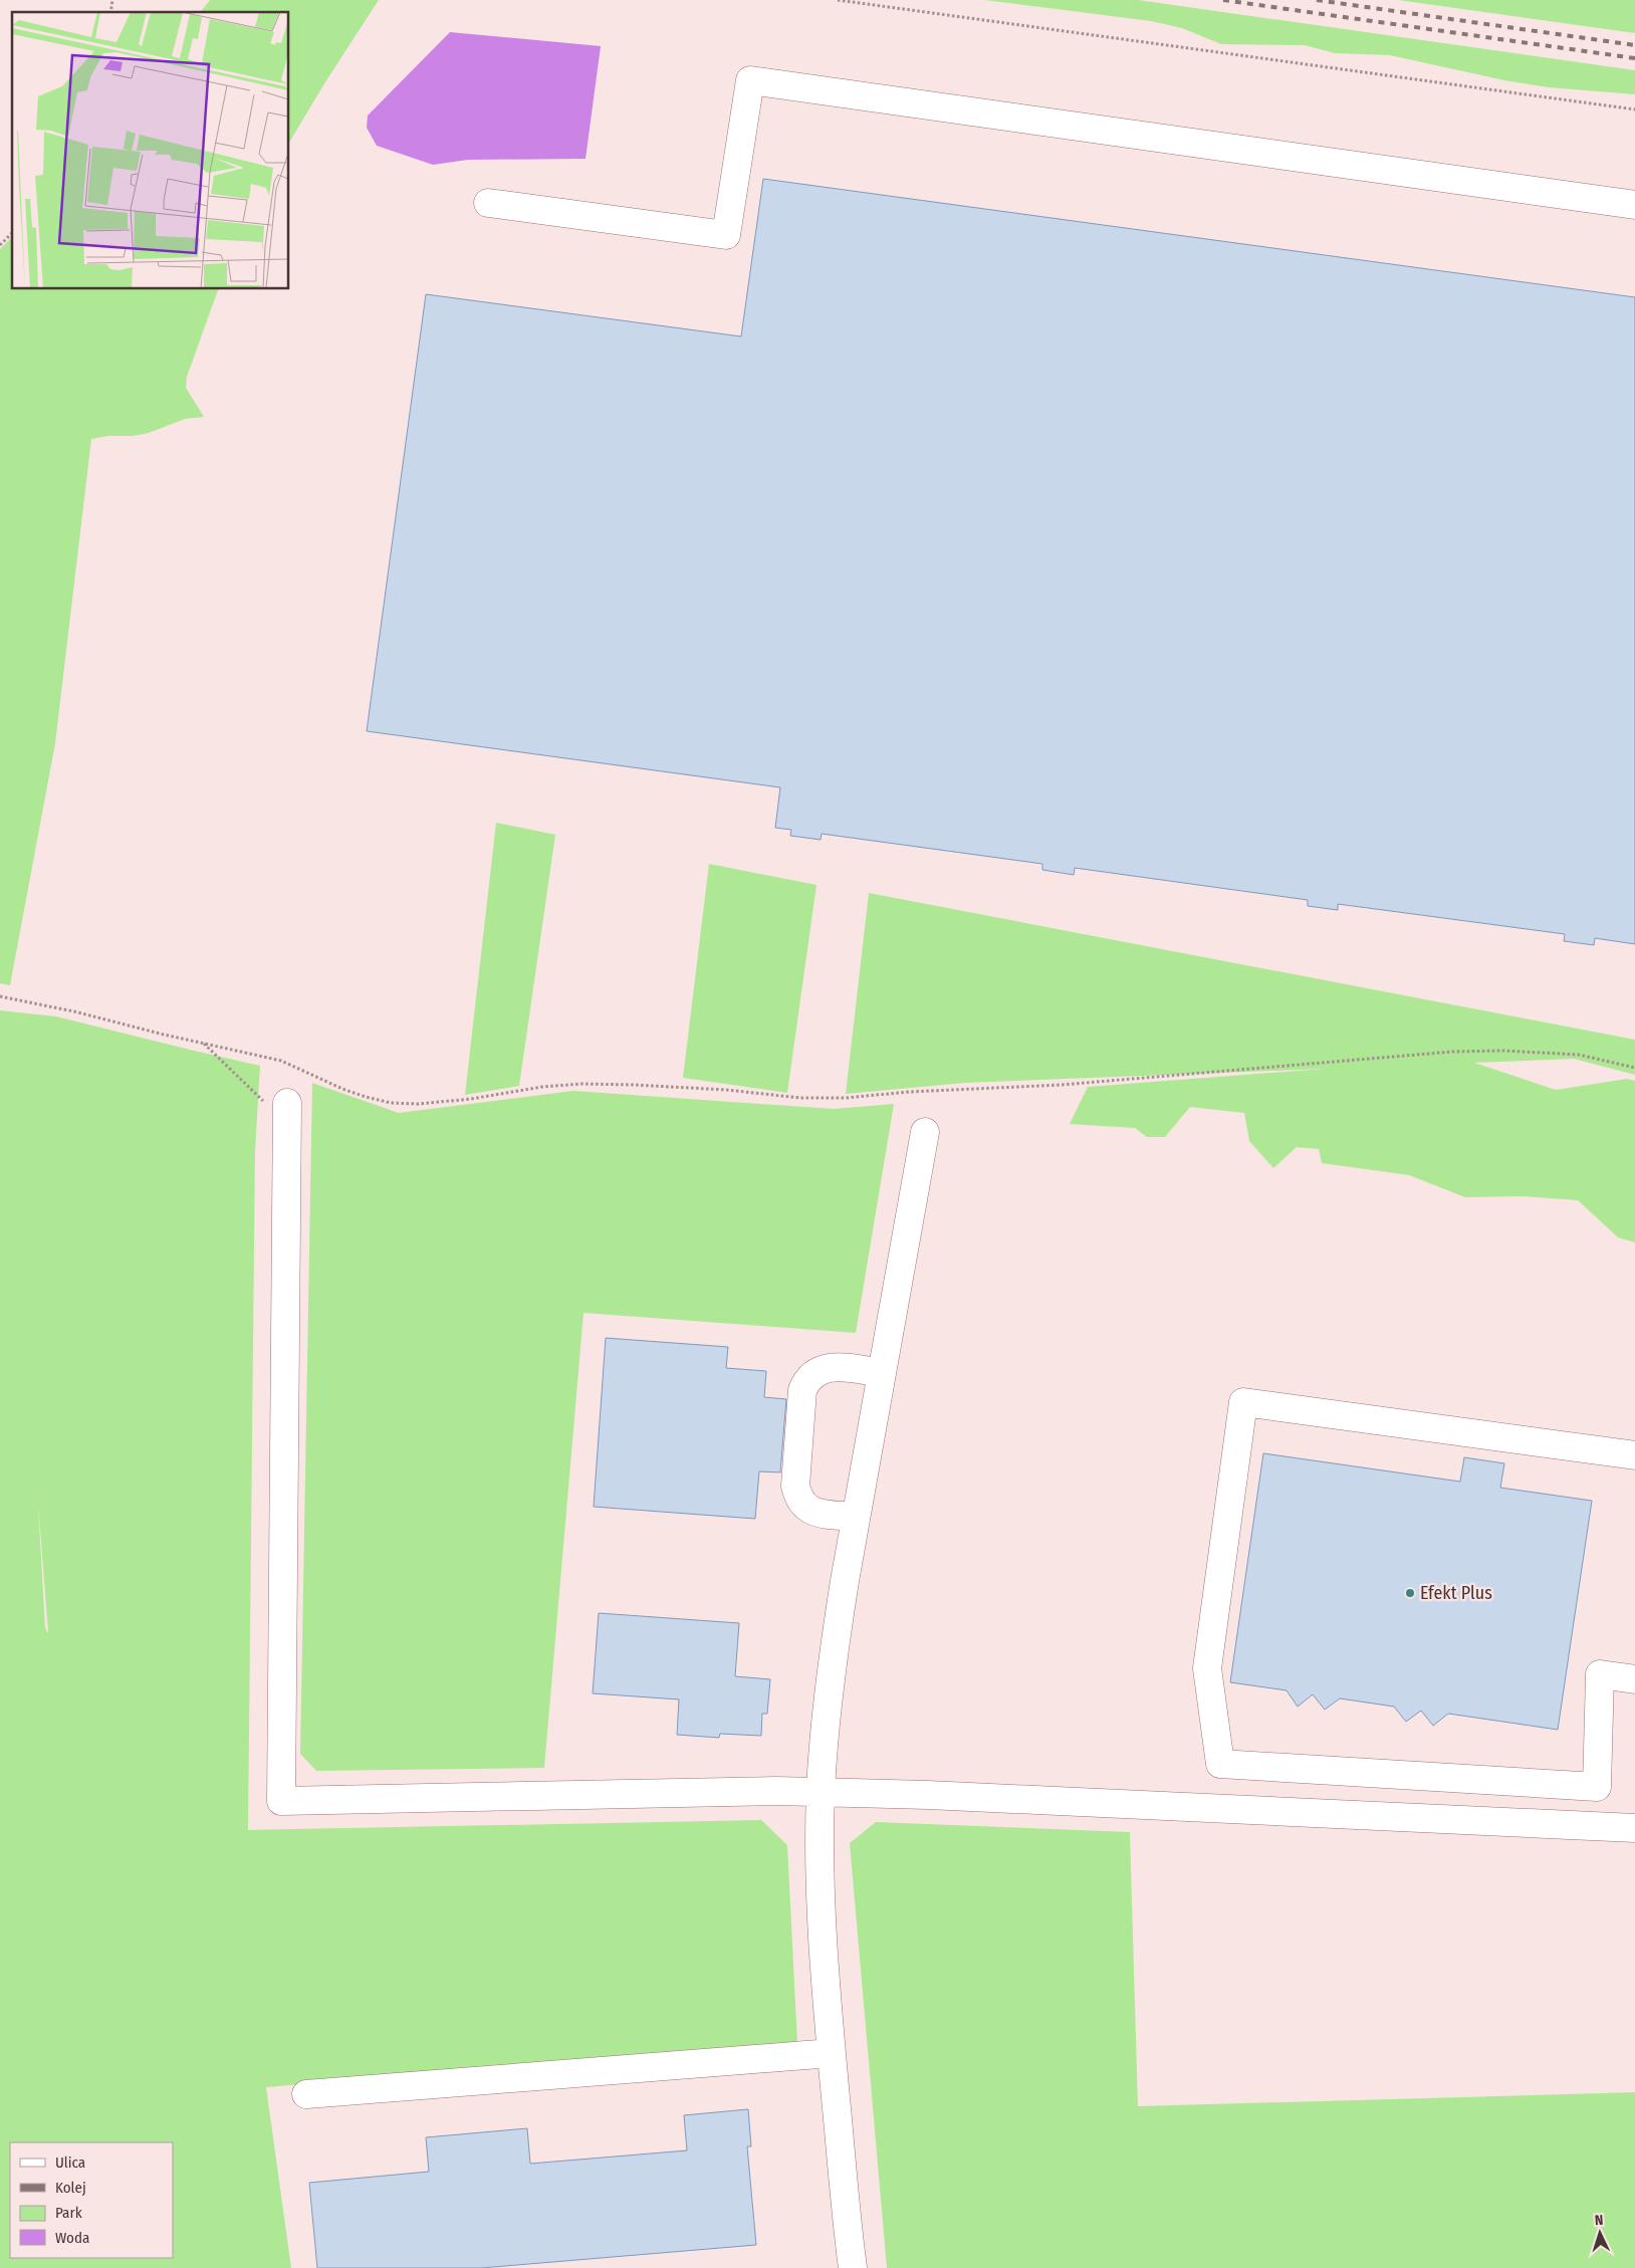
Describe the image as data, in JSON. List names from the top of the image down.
{
  "places": ["Efekt Plus"],
  "legend": [
    "Ulica",
    "Kolej",
    "Park",
    "Woda"
  ],
  "north": "top"
}
